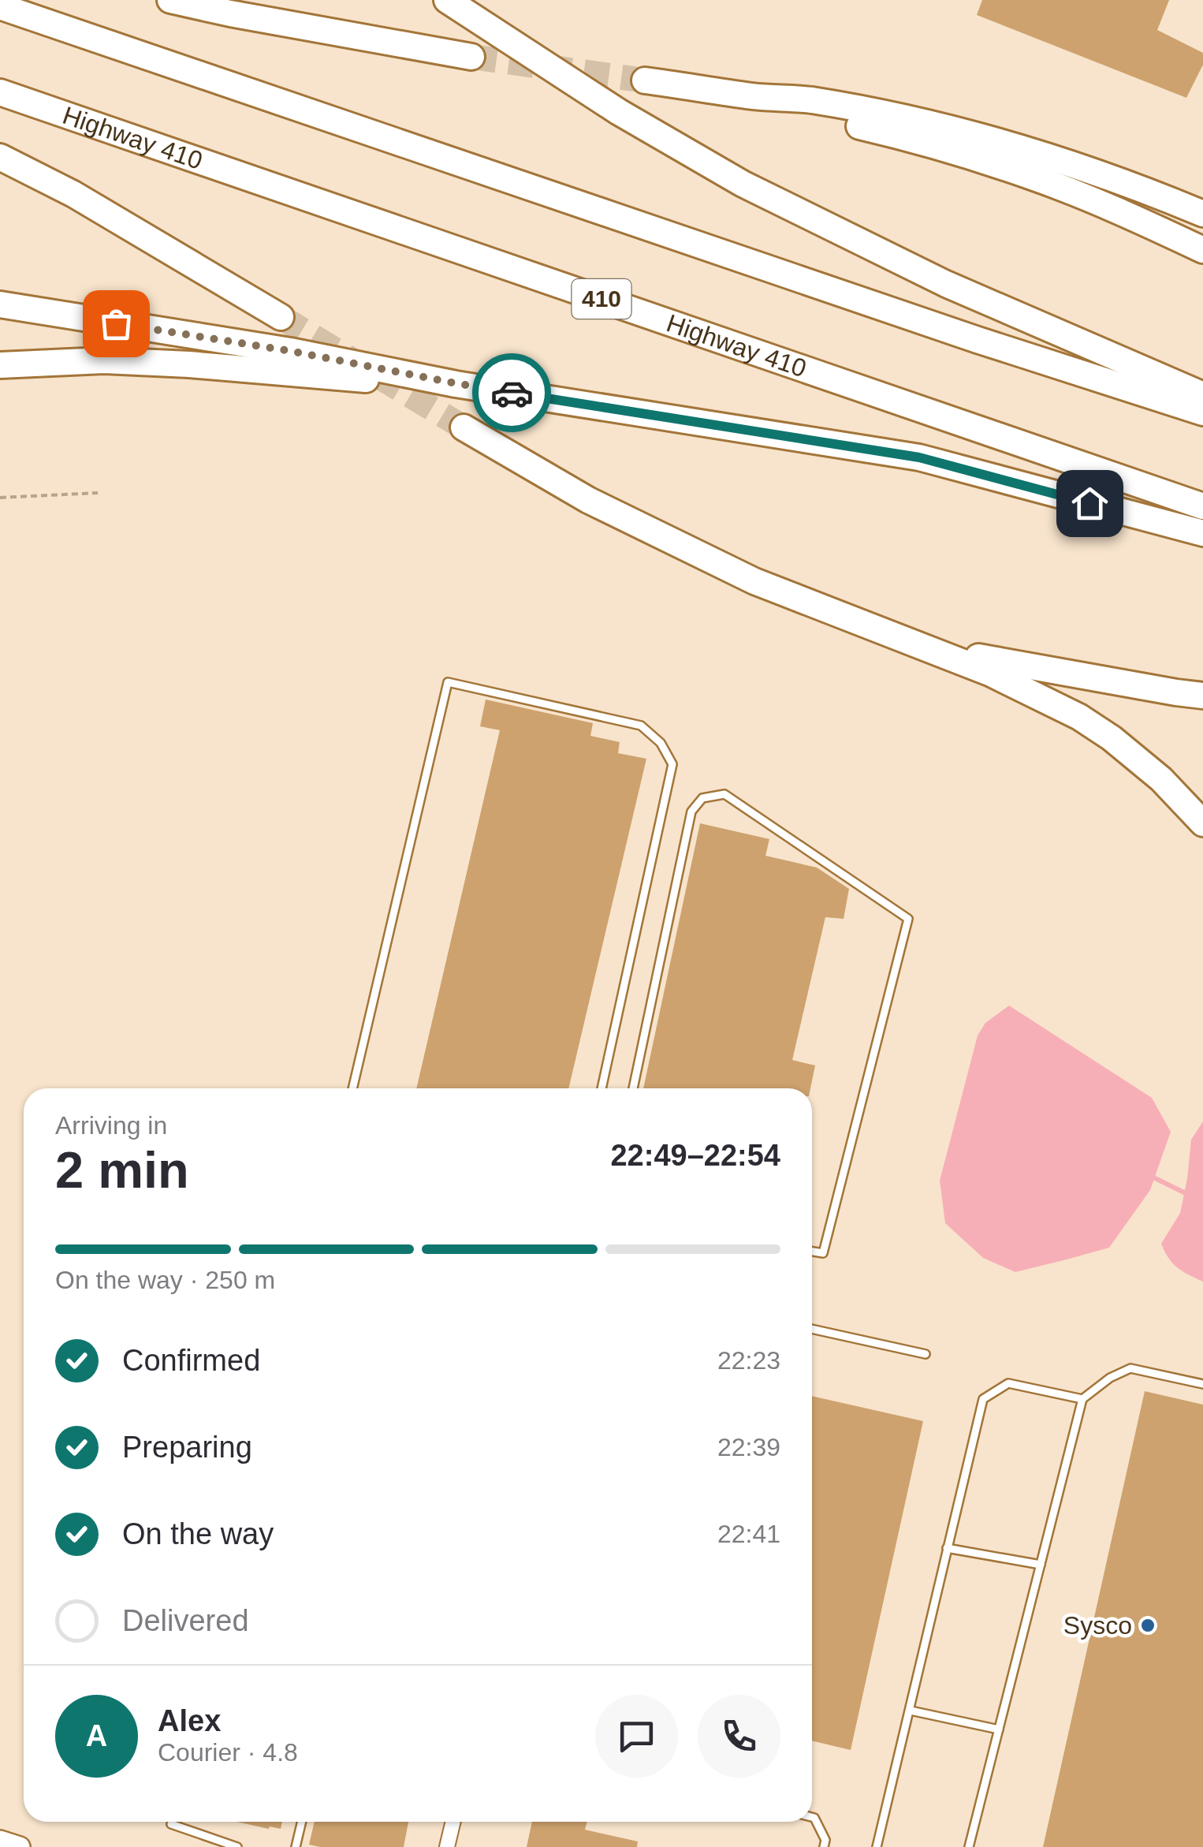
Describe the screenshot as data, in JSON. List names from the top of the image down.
{
  "streets": {
    "highway": ["Highway 410", "410"]
  },
  "places": ["Sysco"],
  "page": {
    "heading": ["2 min", "Arriving in", "22:49–22:54"],
    "panel": ["Alex", "Courier · 4.8"],
    "bar": "On the way · 250 m",
    "list": [
      ["Confirmed", "22:23"],
      ["Preparing", "22:39"],
      ["On the way", "22:41"],
      "Delivered"
    ],
    "round": "A"
  }
}
